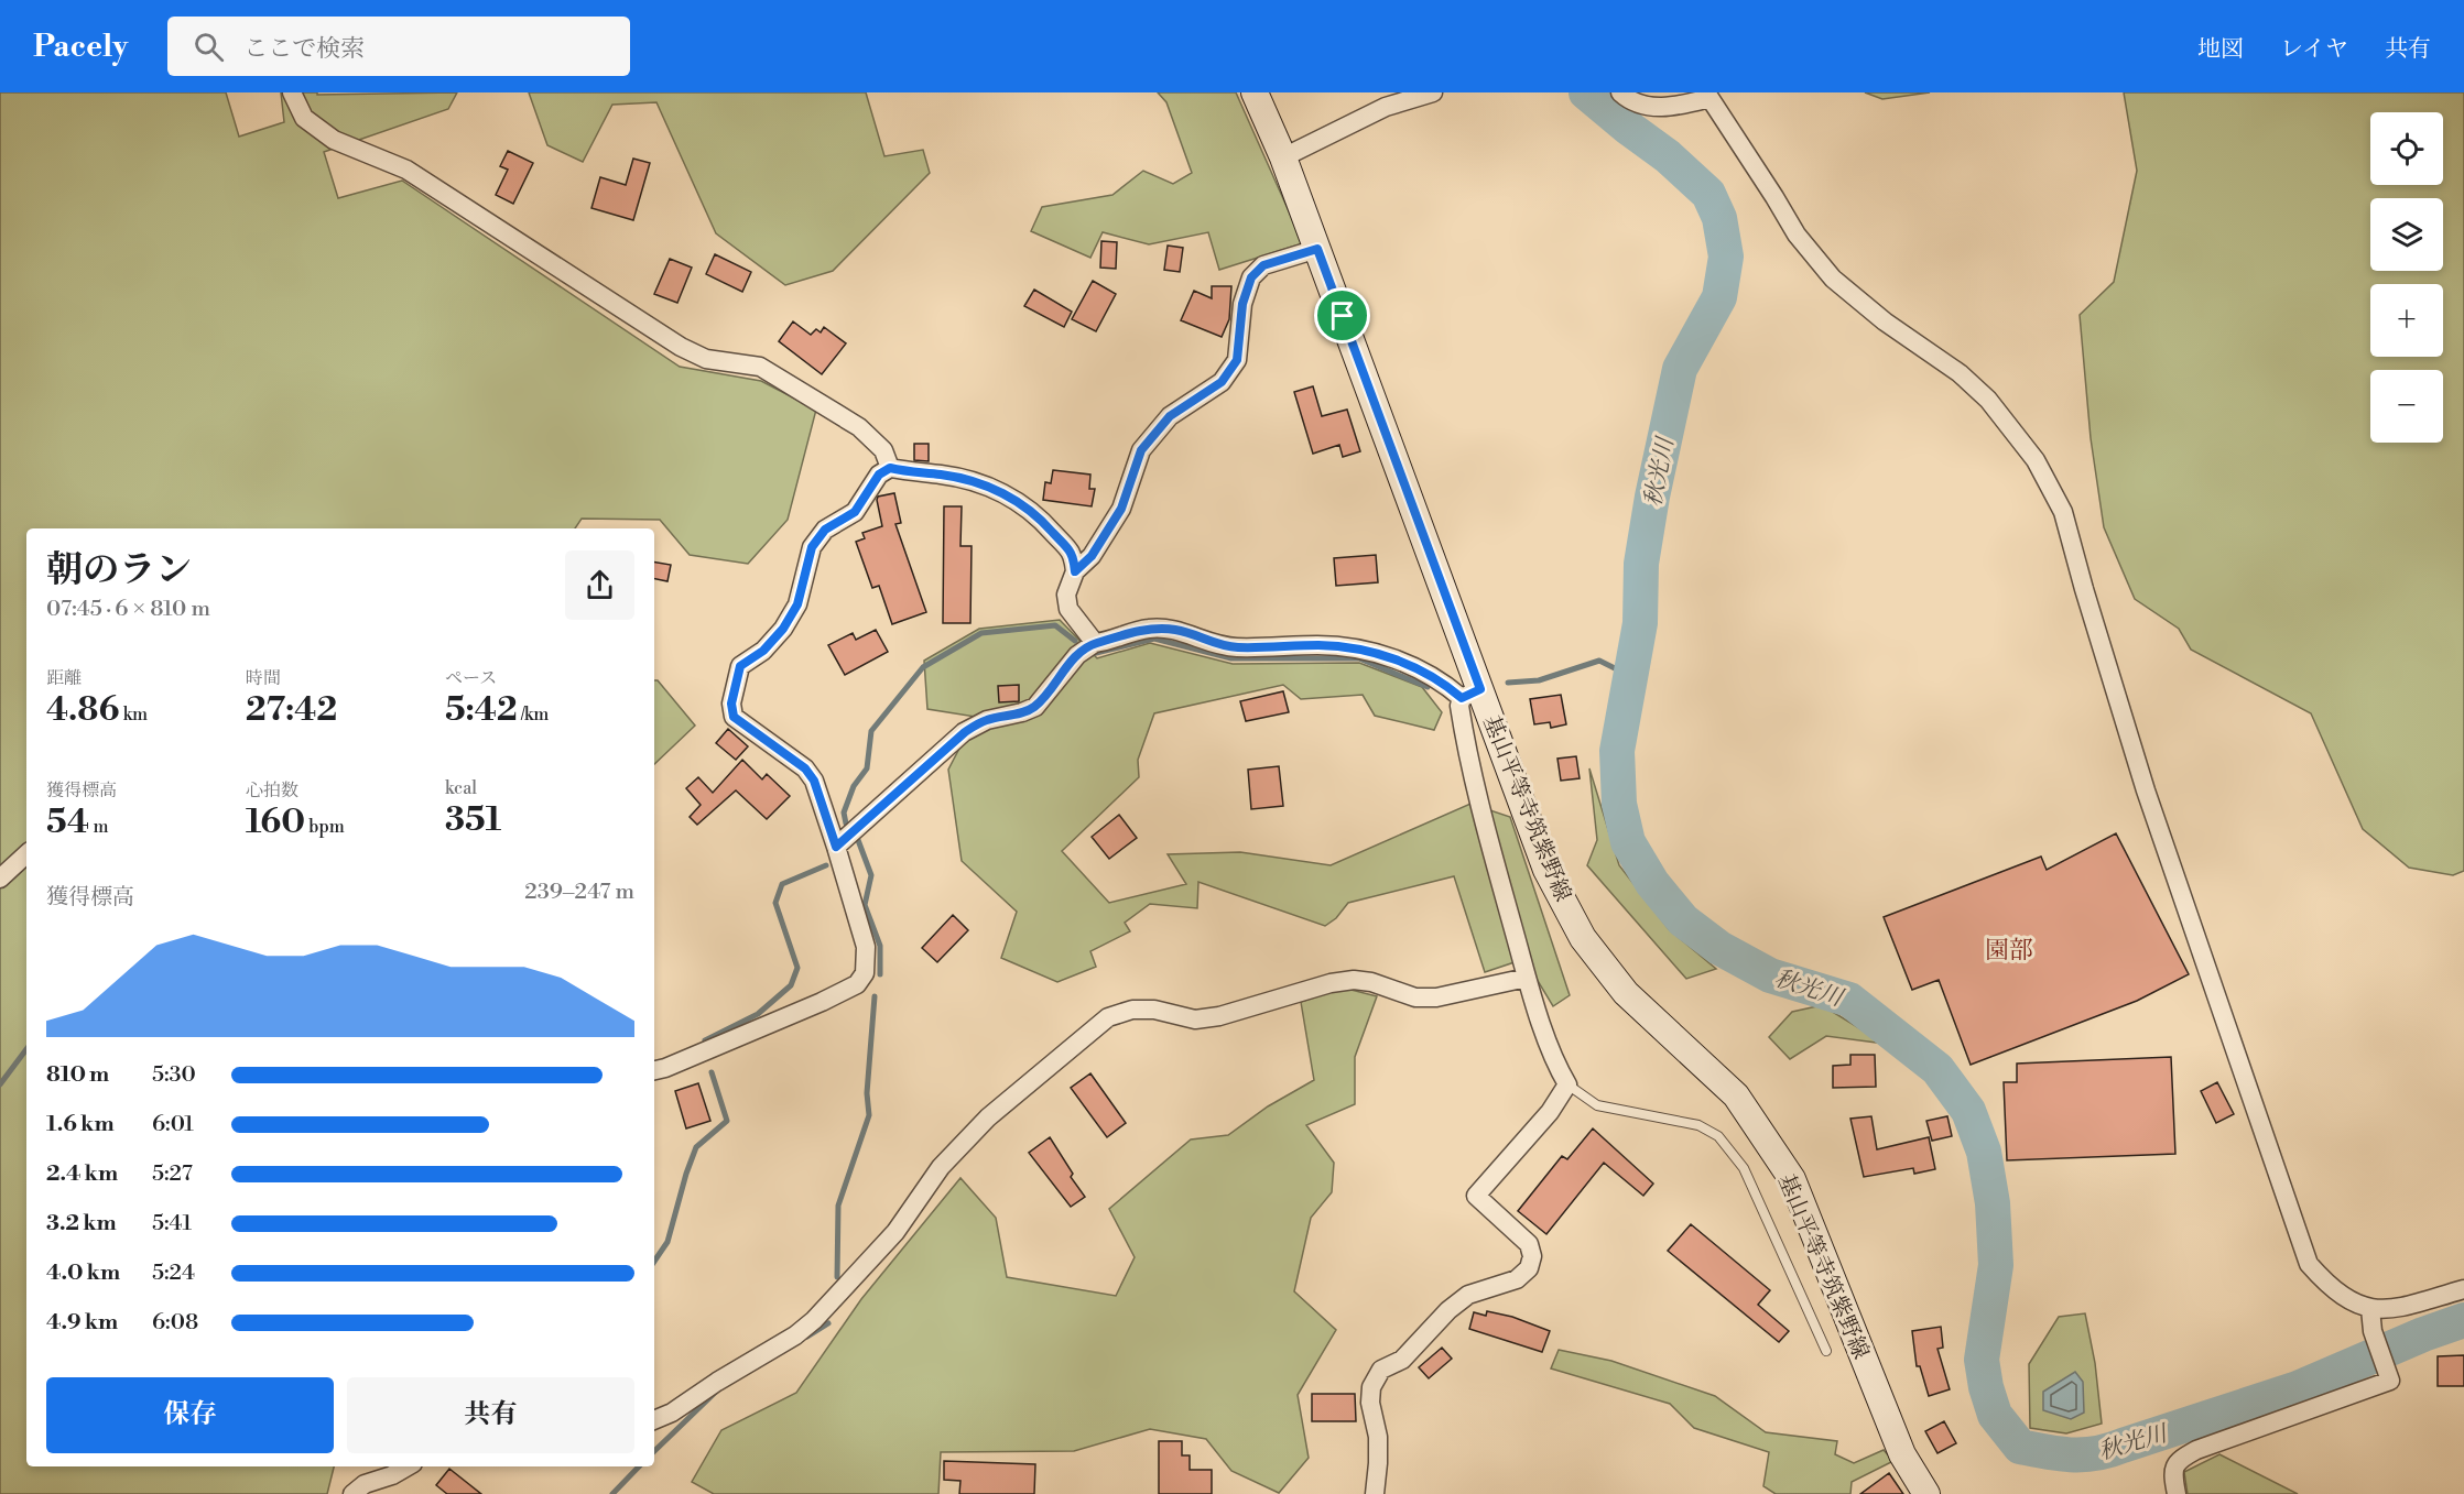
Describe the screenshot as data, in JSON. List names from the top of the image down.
{
  "streets": {
    "main road": ["基山平等寺筑紫野線"]
  },
  "districts": ["園部"],
  "water": ["秋光川"],
  "page": {
    "header": "Pacely",
    "search": "ここで検索",
    "nav": ["地図", "レイヤ", "共有"],
    "map_buttons": ["+", "−"],
    "heading": ["朝のラン", "07:45 · 6 × 810 m"],
    "stats": [
      ["距離", "4.86 km"],
      ["時間", "27:42"],
      ["ペース", "5:42 /km"],
      ["獲得標高", "54 m"],
      ["心拍数", "160 bpm"],
      ["kcal", "351"]
    ],
    "chart": ["獲得標高", "239–247 m"],
    "list": [
      {
        "name": "810 m",
        "note": "5:30"
      },
      {
        "name": "1.6 km",
        "note": "6:01"
      },
      {
        "name": "2.4 km",
        "note": "5:27"
      },
      {
        "name": "3.2 km",
        "note": "5:41"
      },
      {
        "name": "4.0 km",
        "note": "5:24"
      },
      {
        "name": "4.9 km",
        "note": "6:08"
      }
    ],
    "buttons": ["保存", "共有"]
  }
}
